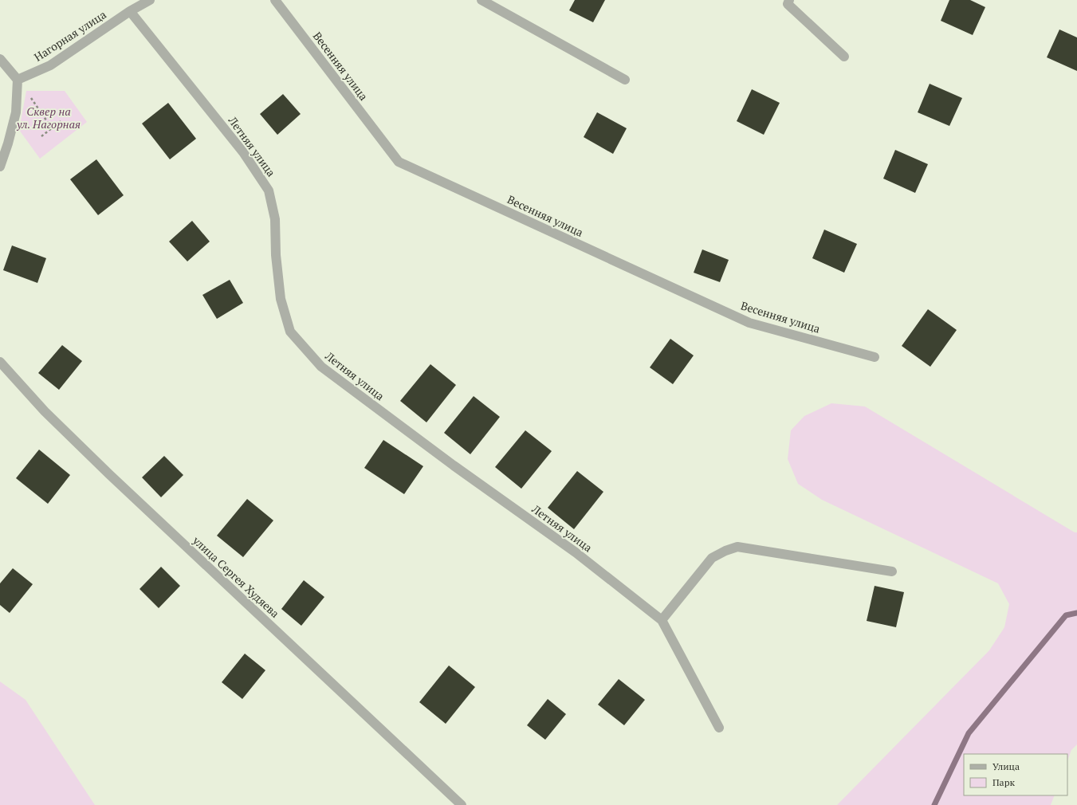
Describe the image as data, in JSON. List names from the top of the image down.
{
  "streets": {
    "street": [
      "Нагорная улица",
      "Весенняя улица",
      "Летняя улица",
      "улица Сергея Худяева"
    ]
  },
  "crossings": [
    ["Нагорная улица", "Летняя улица"]
  ],
  "parks": ["Сквер на ул. Нагорная"],
  "legend": ["Улица", "Парк"]
}
